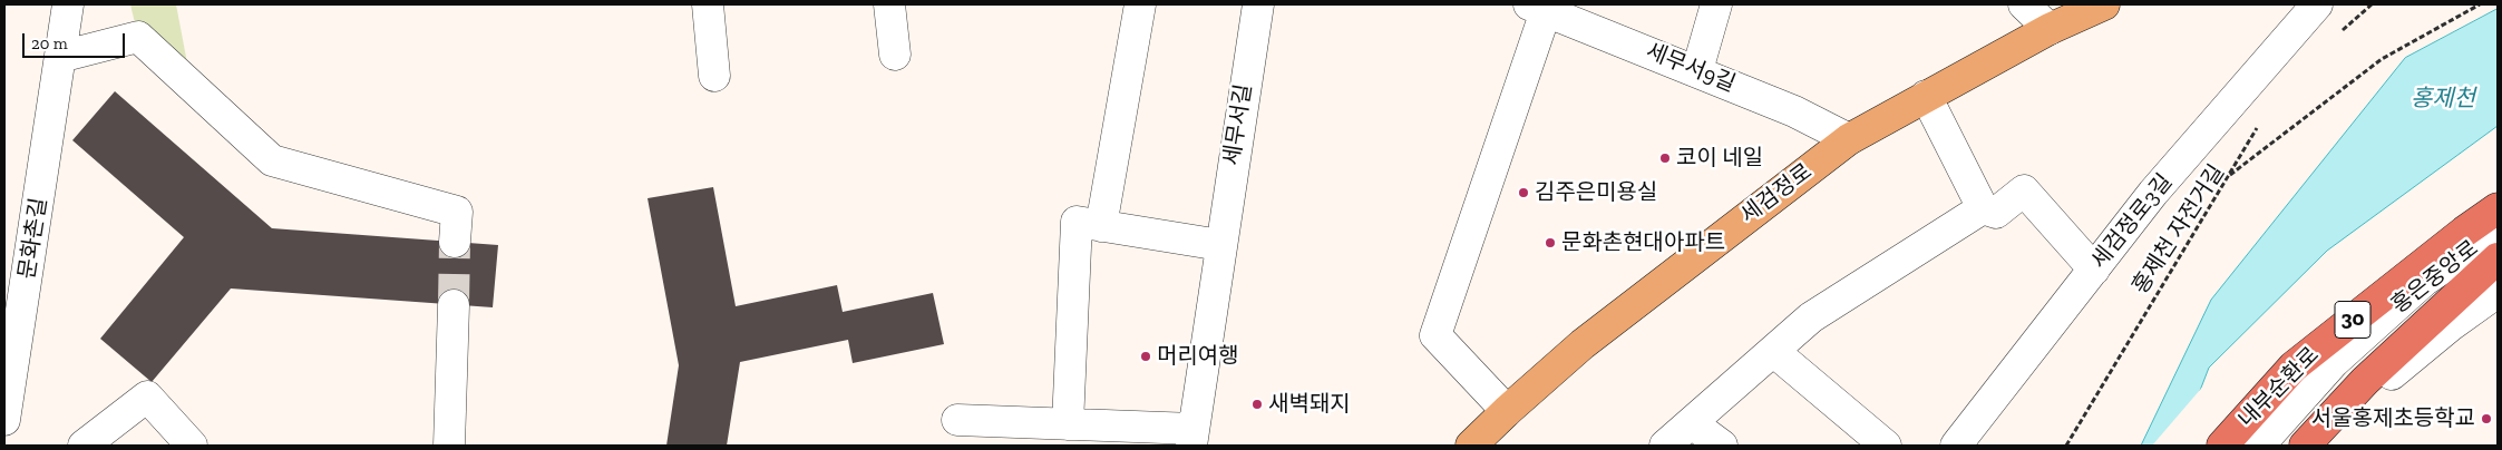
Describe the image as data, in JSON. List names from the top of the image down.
{
  "streets": {
    "highway": ["30", "내부순환로"],
    "main road": ["세검정로"],
    "street": [
      "세무서9길",
      "세무서길",
      "세검정로3길",
      "문화촌길",
      "홍은중앙로"
    ],
    "path": ["홍제천 자전거길"]
  },
  "crossings": [
    ["세무서9길", "세검정로"]
  ],
  "water": ["홍제천"],
  "places": [
    "코이 네일",
    "김주은미용실",
    "문화촌현대아파트",
    "머리여행",
    "새벽돼지",
    "서울홍제초등학교"
  ],
  "scale_bar": "20 m"
}
